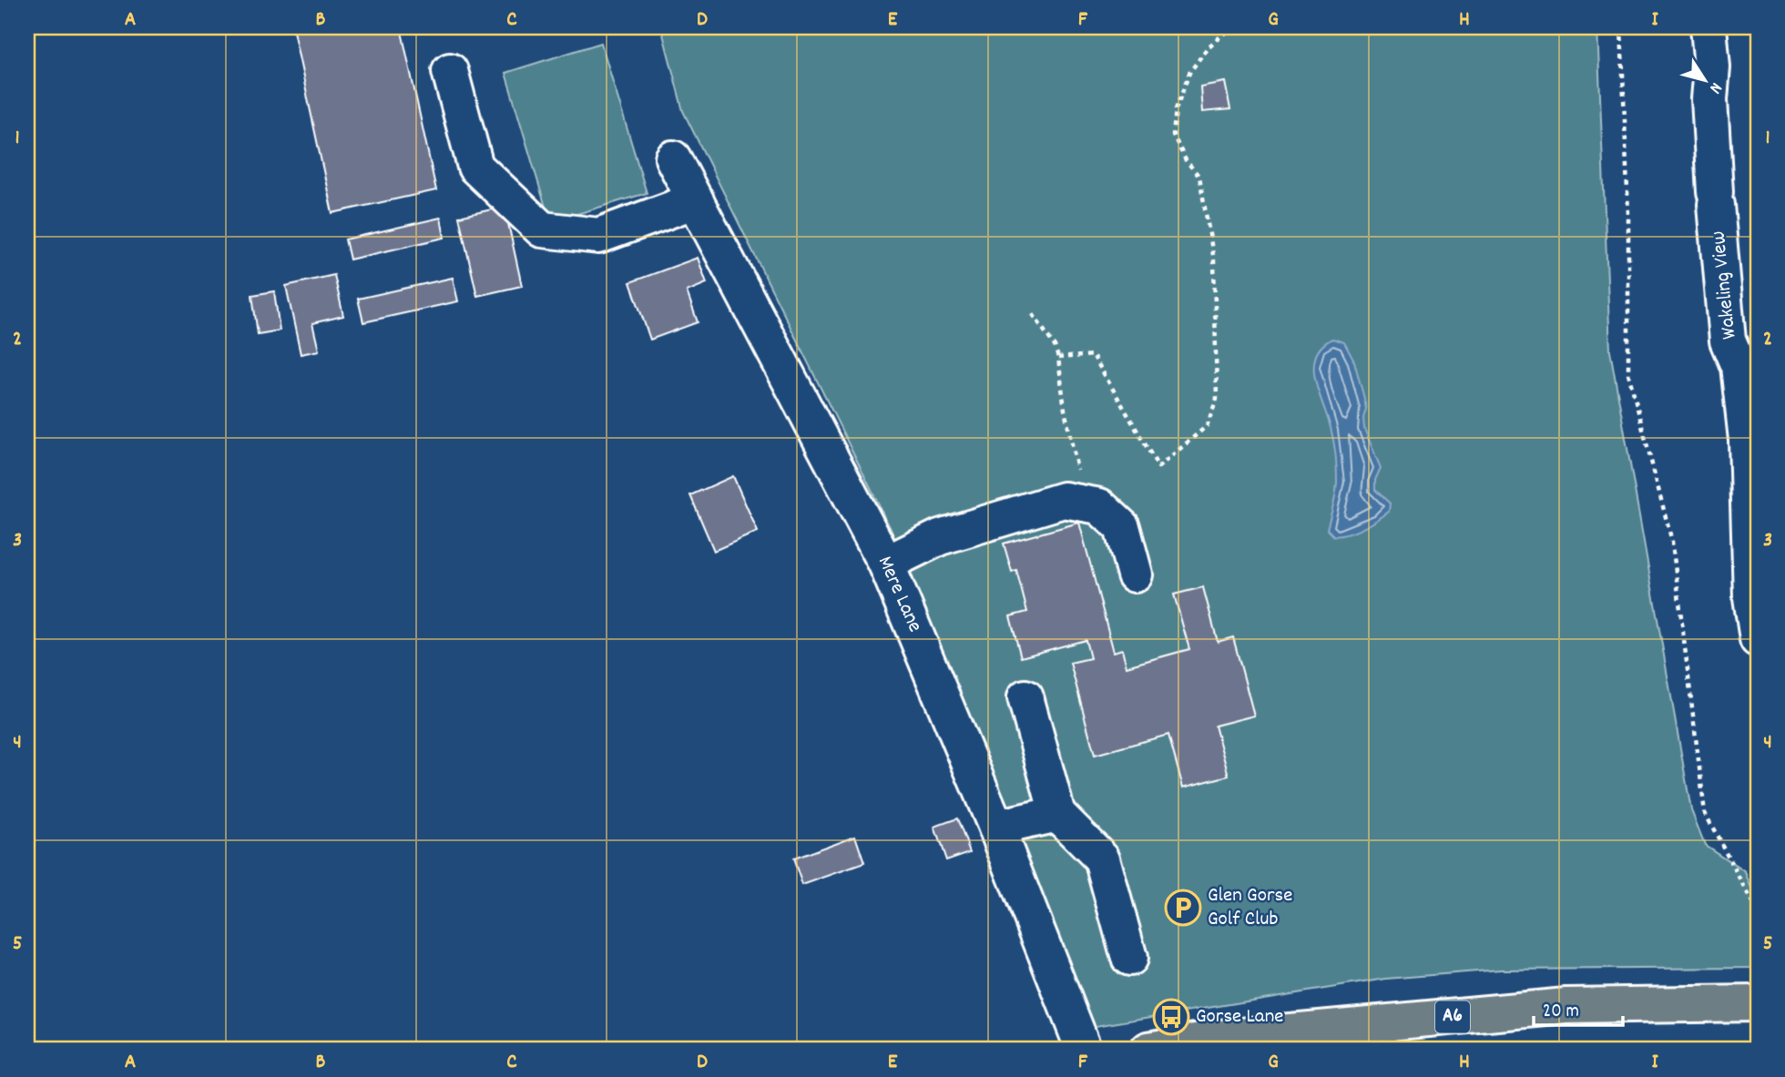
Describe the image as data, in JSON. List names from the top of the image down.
{
  "streets": {
    "highway": ["A6"],
    "street": ["Wakeling View", "Mere Lane"]
  },
  "places": {
    "parking": ["Glen Gorse Golf Club"],
    "bus stop": ["Gorse Lane"]
  },
  "scale_bar": "20 m",
  "north": "bottom right",
  "grid": {
    "columns": [
      "A",
      "B",
      "C",
      "D",
      "E",
      "F",
      "G",
      "H",
      "I"
    ],
    "rows": [
      "1",
      "2",
      "3",
      "4",
      "5"
    ]
  }
}
